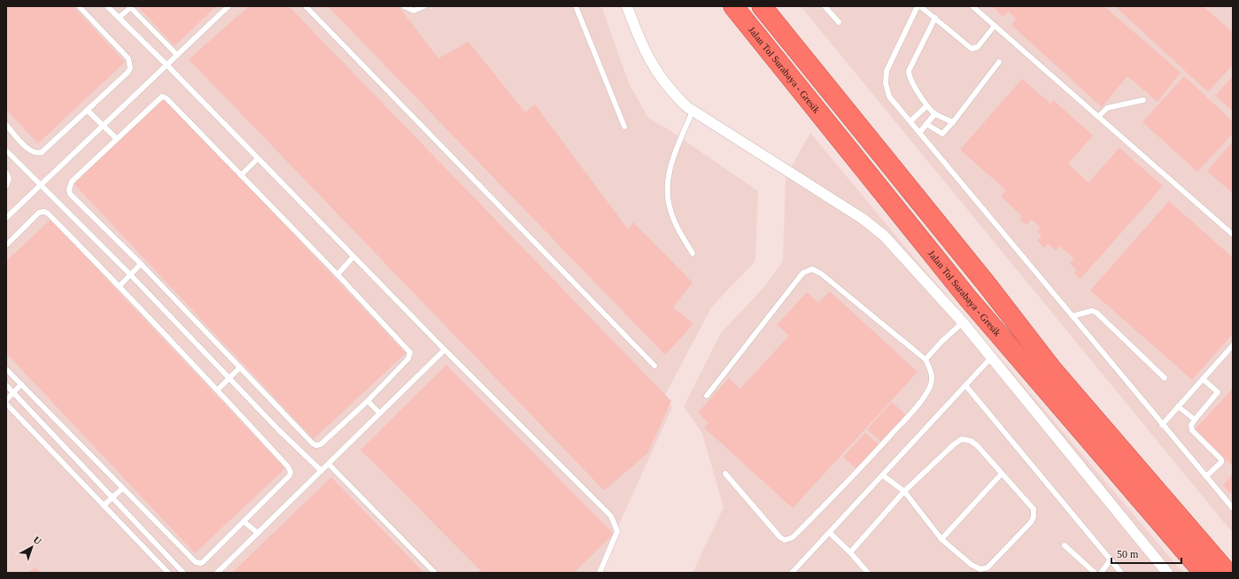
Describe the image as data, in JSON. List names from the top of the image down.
{
  "streets": {
    "highway": ["Jalan Tol Surabaya - Gresik"]
  },
  "scale_bar": "50 m",
  "north": "top right"
}
